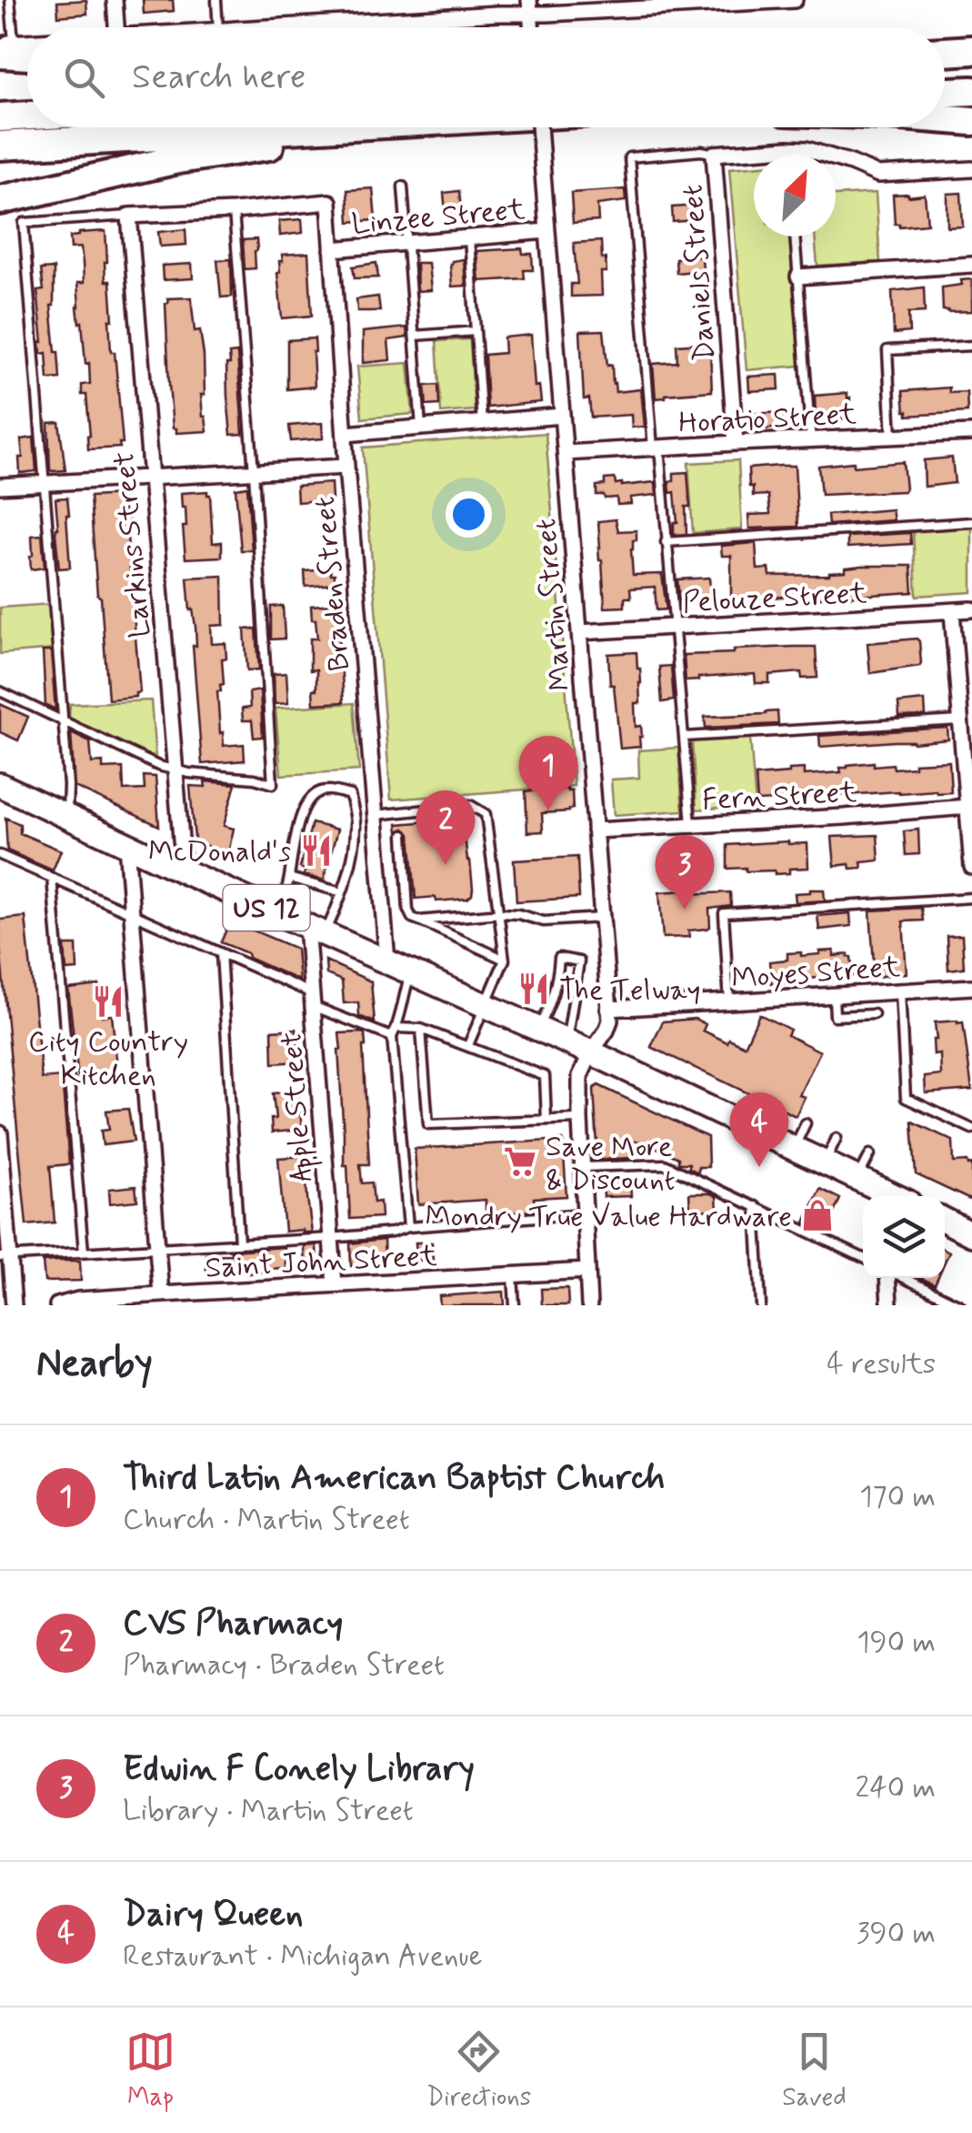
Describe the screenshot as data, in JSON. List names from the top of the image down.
{
  "streets": {
    "main road": ["US 12"],
    "street": [
      "Linzee Street",
      "Daniels Street",
      "Horatio Street",
      "Larkins Street",
      "Braden Street",
      "Pelouze Street",
      "Martin Street",
      "Fern Street",
      "Moyes Street",
      "Apple Street",
      "Saint John Street"
    ]
  },
  "crossings": [
    ["Linzee Street", "Larkins Street"],
    ["Linzee Street", "Braden Street"],
    ["Linzee Street", "Martin Street"],
    ["Daniels Street", "Horatio Street"],
    ["Horatio Street", "Martin Street"],
    ["Larkins Street", "US 12"],
    ["Braden Street", "US 12"],
    ["Pelouze Street", "Martin Street"],
    ["Martin Street", "Fern Street"],
    ["Martin Street", "US 12"],
    ["Martin Street", "Moyes Street"],
    ["Martin Street", "Saint John Street"],
    ["US 12", "Apple Street"],
    ["Apple Street", "Saint John Street"]
  ],
  "places": {
    "restaurant": ["McDonald's", "The Telway", "City Country Kitchen"],
    "supermarket": ["Save More & Discount"],
    "shop": ["Mondry True Value Hardware"]
  },
  "north": "top right",
  "page": {
    "search": "Search here",
    "pins": [
      "1",
      "2",
      "3",
      "4"
    ],
    "heading": ["Nearby", "4 results"],
    "list": [
      {
        "mark": "1",
        "name": "Third Latin American Baptist Church",
        "note": "Church · Martin Street",
        "value": "170 m"
      },
      {
        "mark": "2",
        "name": "CVS Pharmacy",
        "note": "Pharmacy · Braden Street",
        "value": "190 m"
      },
      {
        "mark": "3",
        "name": "Edwin F Conely Library",
        "note": "Library · Martin Street",
        "value": "240 m"
      },
      {
        "mark": "4",
        "name": "Dairy Queen",
        "note": "Restaurant · Michigan Avenue",
        "value": "390 m"
      }
    ],
    "nav": ["Map", "Directions", "Saved"]
  }
}
